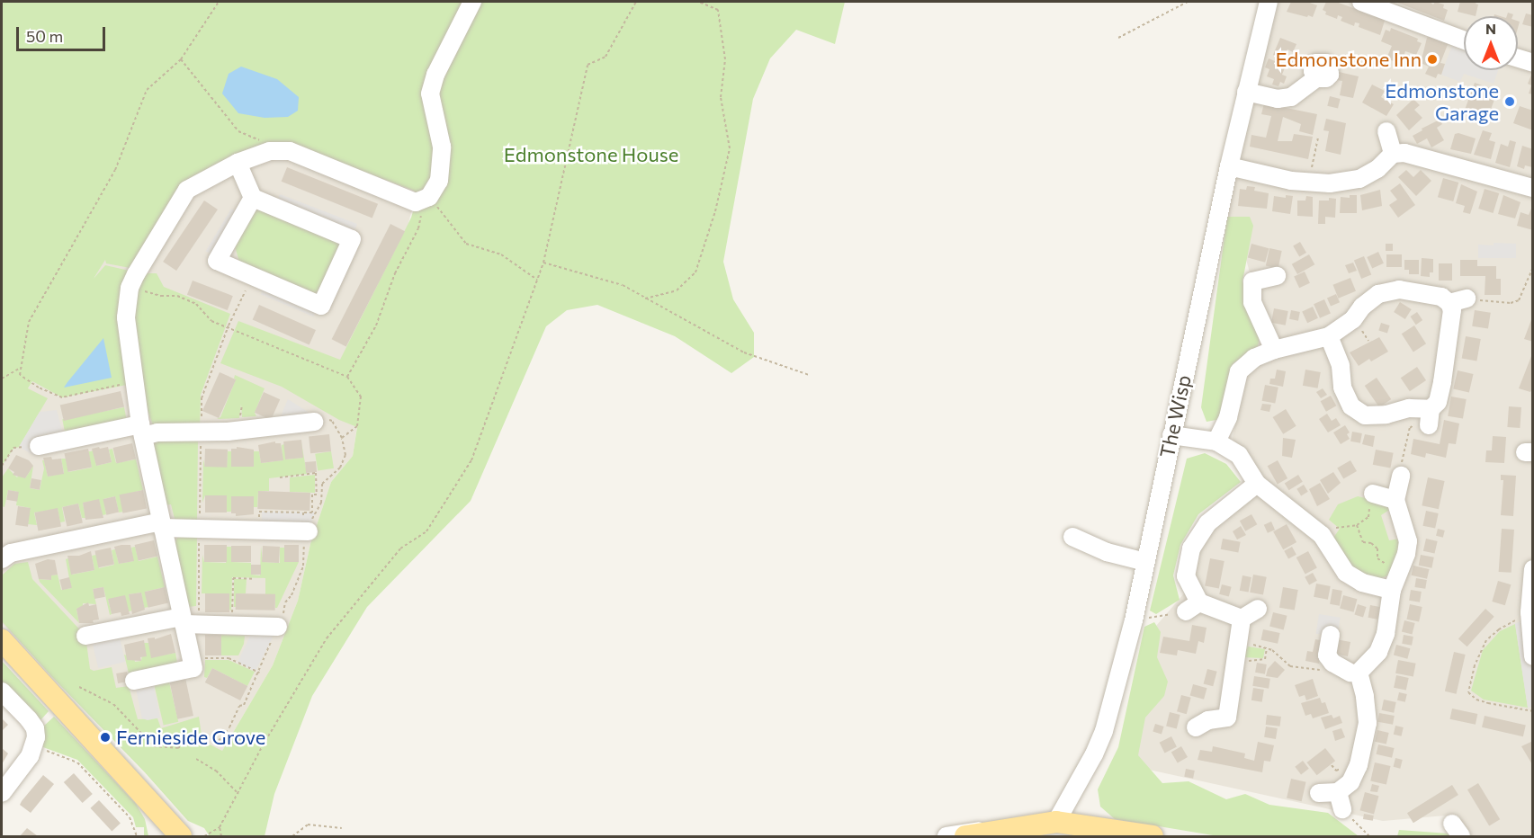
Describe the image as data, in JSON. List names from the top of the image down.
{
  "streets": {
    "street": ["The Wisp"]
  },
  "parks": ["Edmonstone House"],
  "places": ["Edmonstone Inn", "Edmonstone Garage", "Fernieside Grove"],
  "scale_bar": "50 m",
  "north": "top"
}
